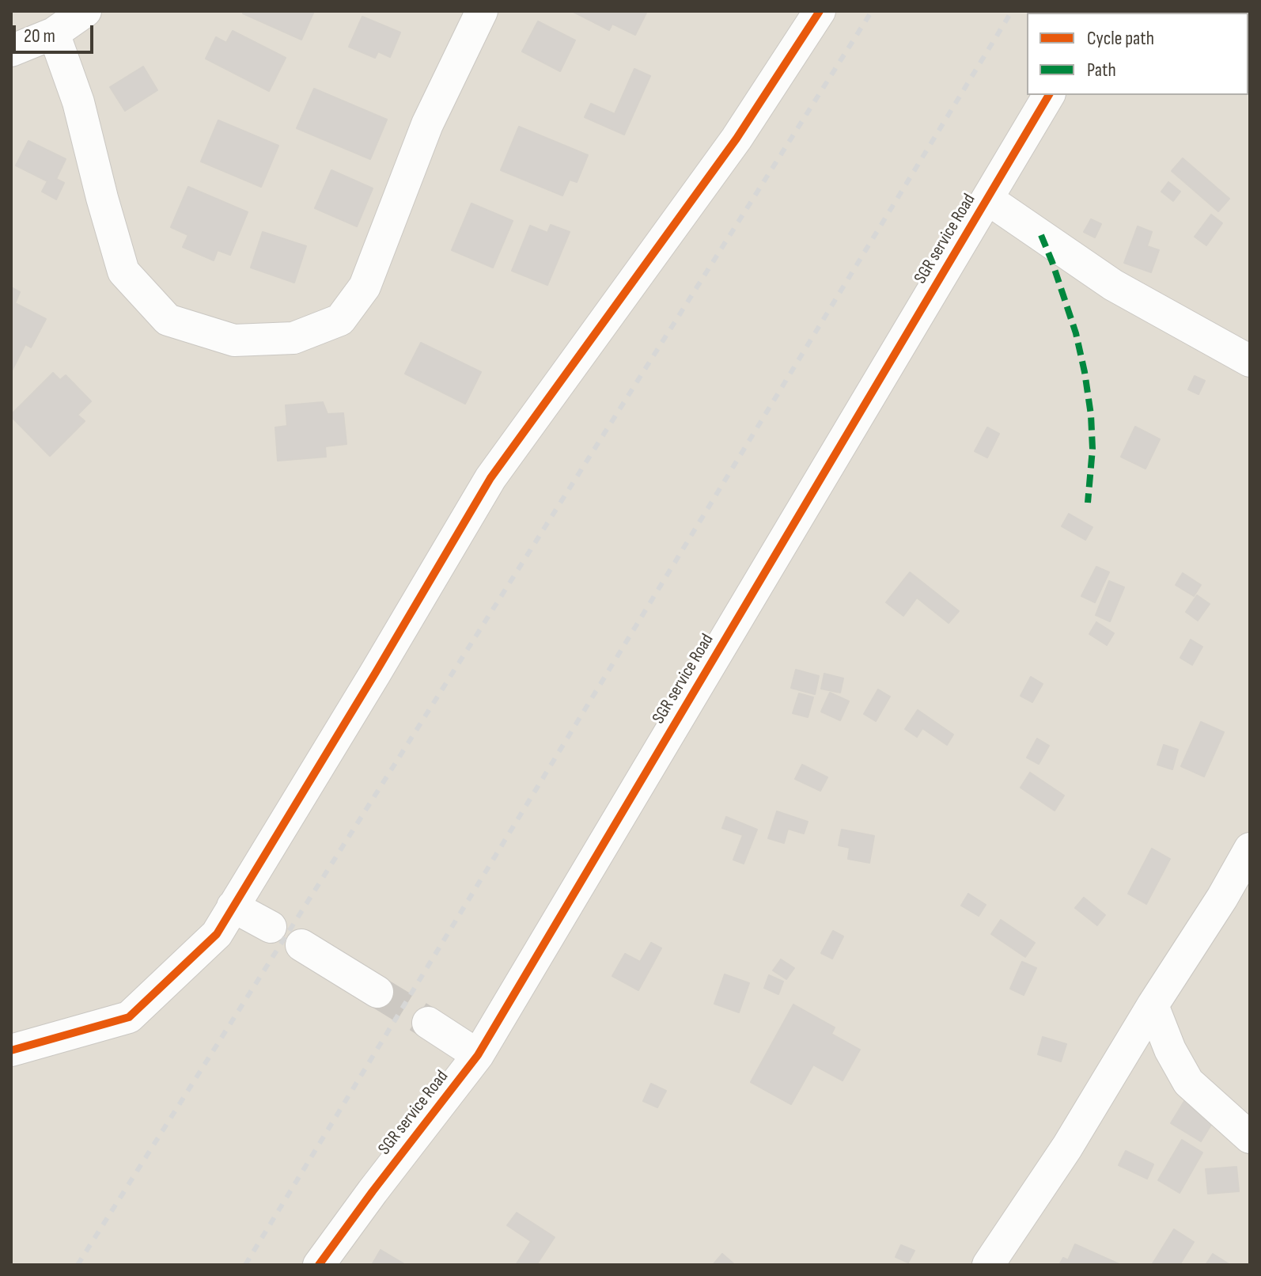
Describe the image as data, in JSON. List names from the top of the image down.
{
  "streets": {
    "street": ["SGR service Road"]
  },
  "legend": ["Cycle path", "Path"],
  "scale_bar": "20 m"
}
